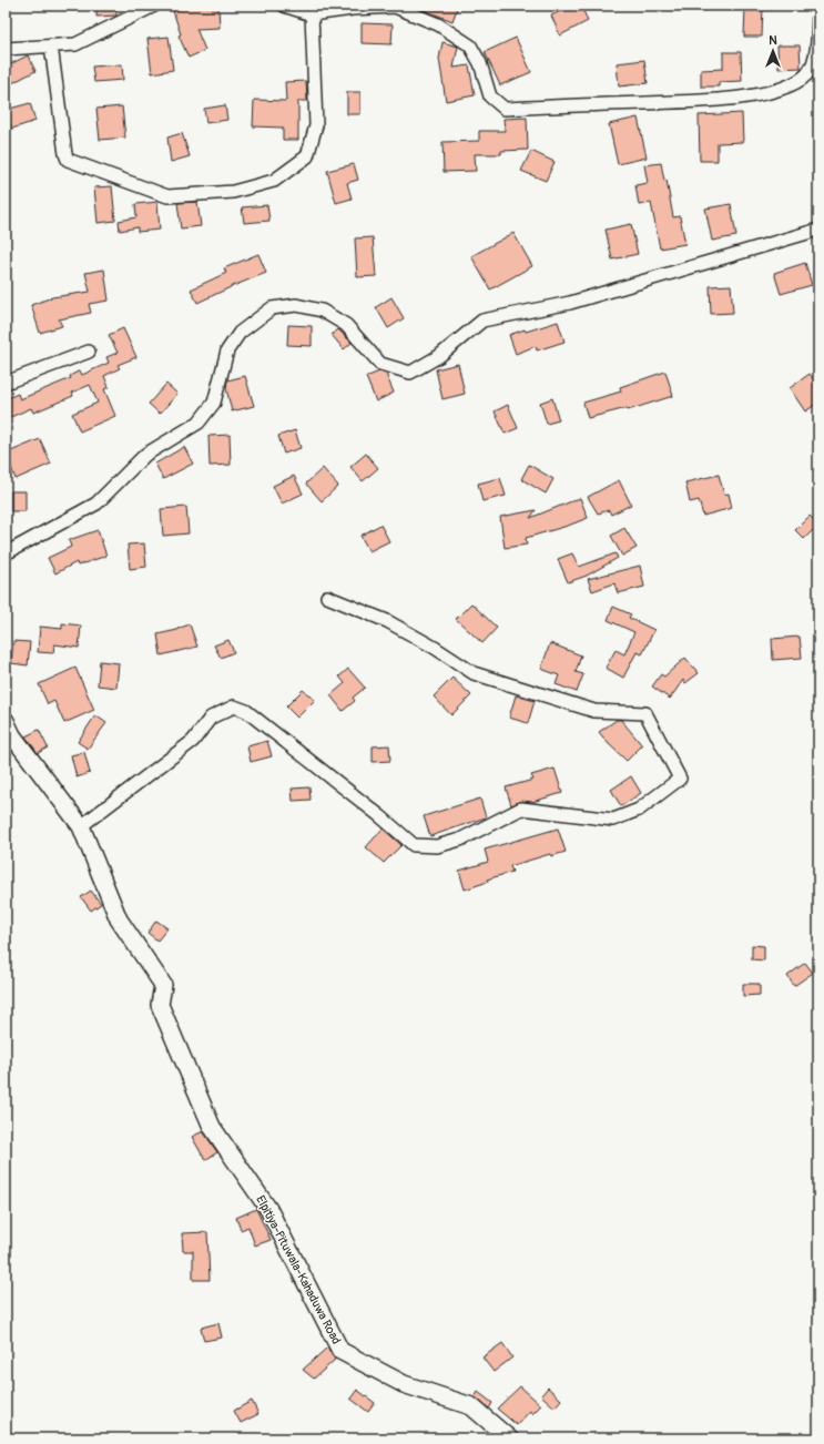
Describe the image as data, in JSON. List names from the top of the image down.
{
  "streets": {
    "street": ["Elpitiya-Pituwala-Kahaduwa Road"]
  },
  "north": "top"
}
